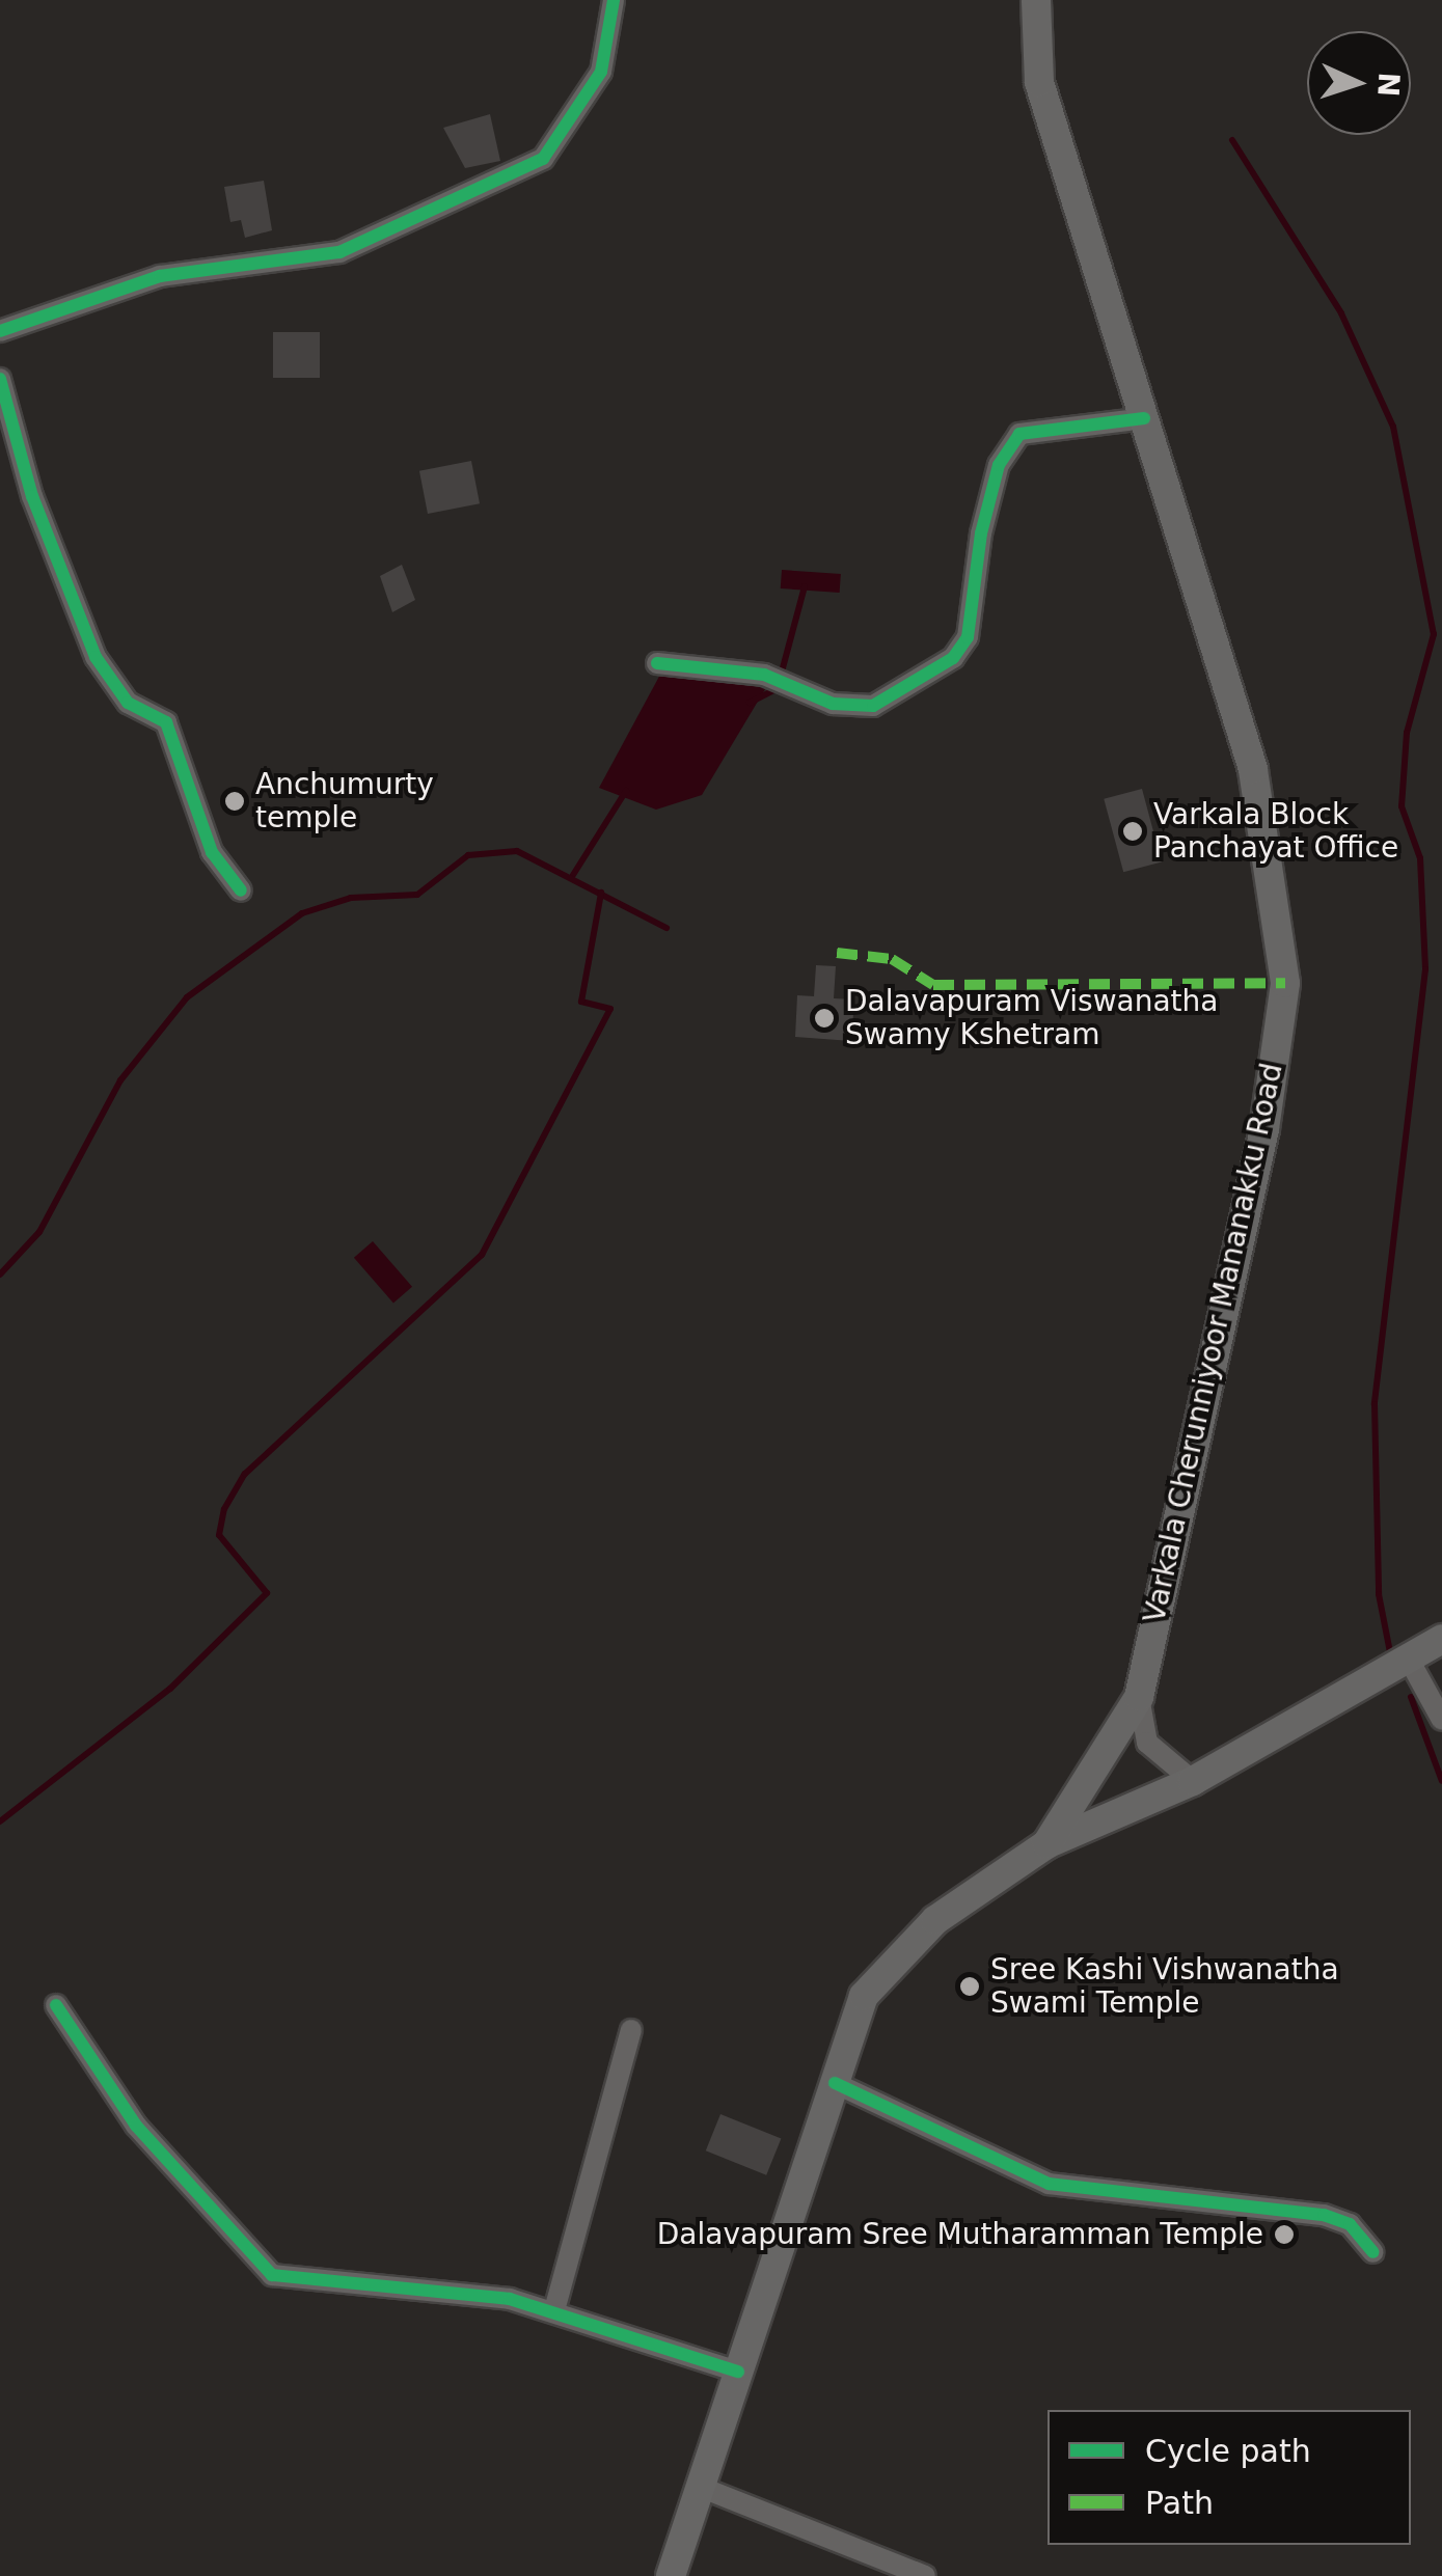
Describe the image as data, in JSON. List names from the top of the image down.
{
  "streets": {
    "main road": ["Varkala Cherunniyoor Mananakku Road"]
  },
  "places": [
    "Anchumurty temple",
    "Varkala Block Panchayat Office",
    "Dalavapuram Viswanatha Swamy Kshetram",
    "Sree Kashi Vishwanatha Swami Temple",
    "Dalavapuram Sree Mutharamman Temple"
  ],
  "legend": ["Cycle path", "Path"],
  "north": "right"
}
